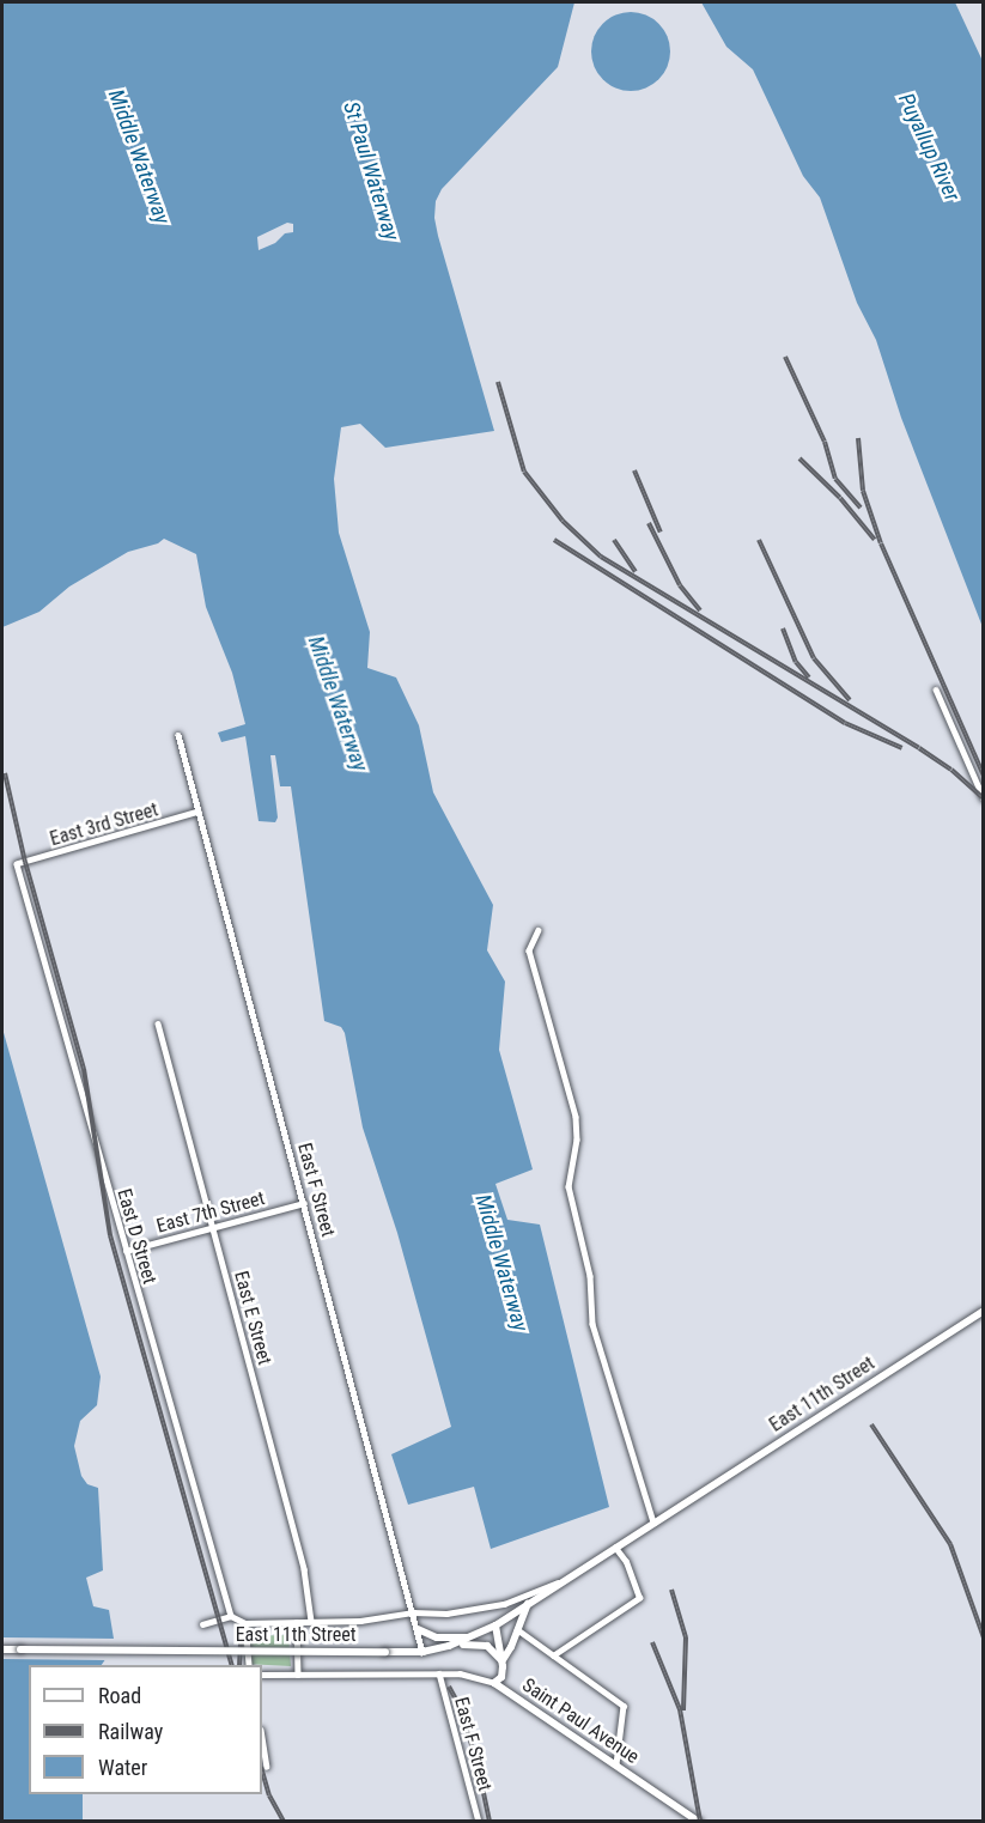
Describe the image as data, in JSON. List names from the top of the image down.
{
  "streets": {
    "street": [
      "East 3rd Street",
      "East F Street",
      "East 7th Street",
      "East D Street",
      "East E Street",
      "East 11th Street",
      "Saint Paul Avenue"
    ]
  },
  "crossings": [
    ["East 3rd Street", "East F Street"],
    ["East 3rd Street", "East D Street"],
    ["East F Street", "East 7th Street"],
    ["East F Street", "East 11th Street"],
    ["East 7th Street", "East D Street"],
    ["East 7th Street", "East E Street"],
    ["East D Street", "East 11th Street"],
    ["East E Street", "East 11th Street"],
    ["East 11th Street", "Saint Paul Avenue"]
  ],
  "water": ["Puyallup River", "Middle Waterway", "St Paul Waterway"],
  "legend": ["Road", "Railway", "Water"]
}
